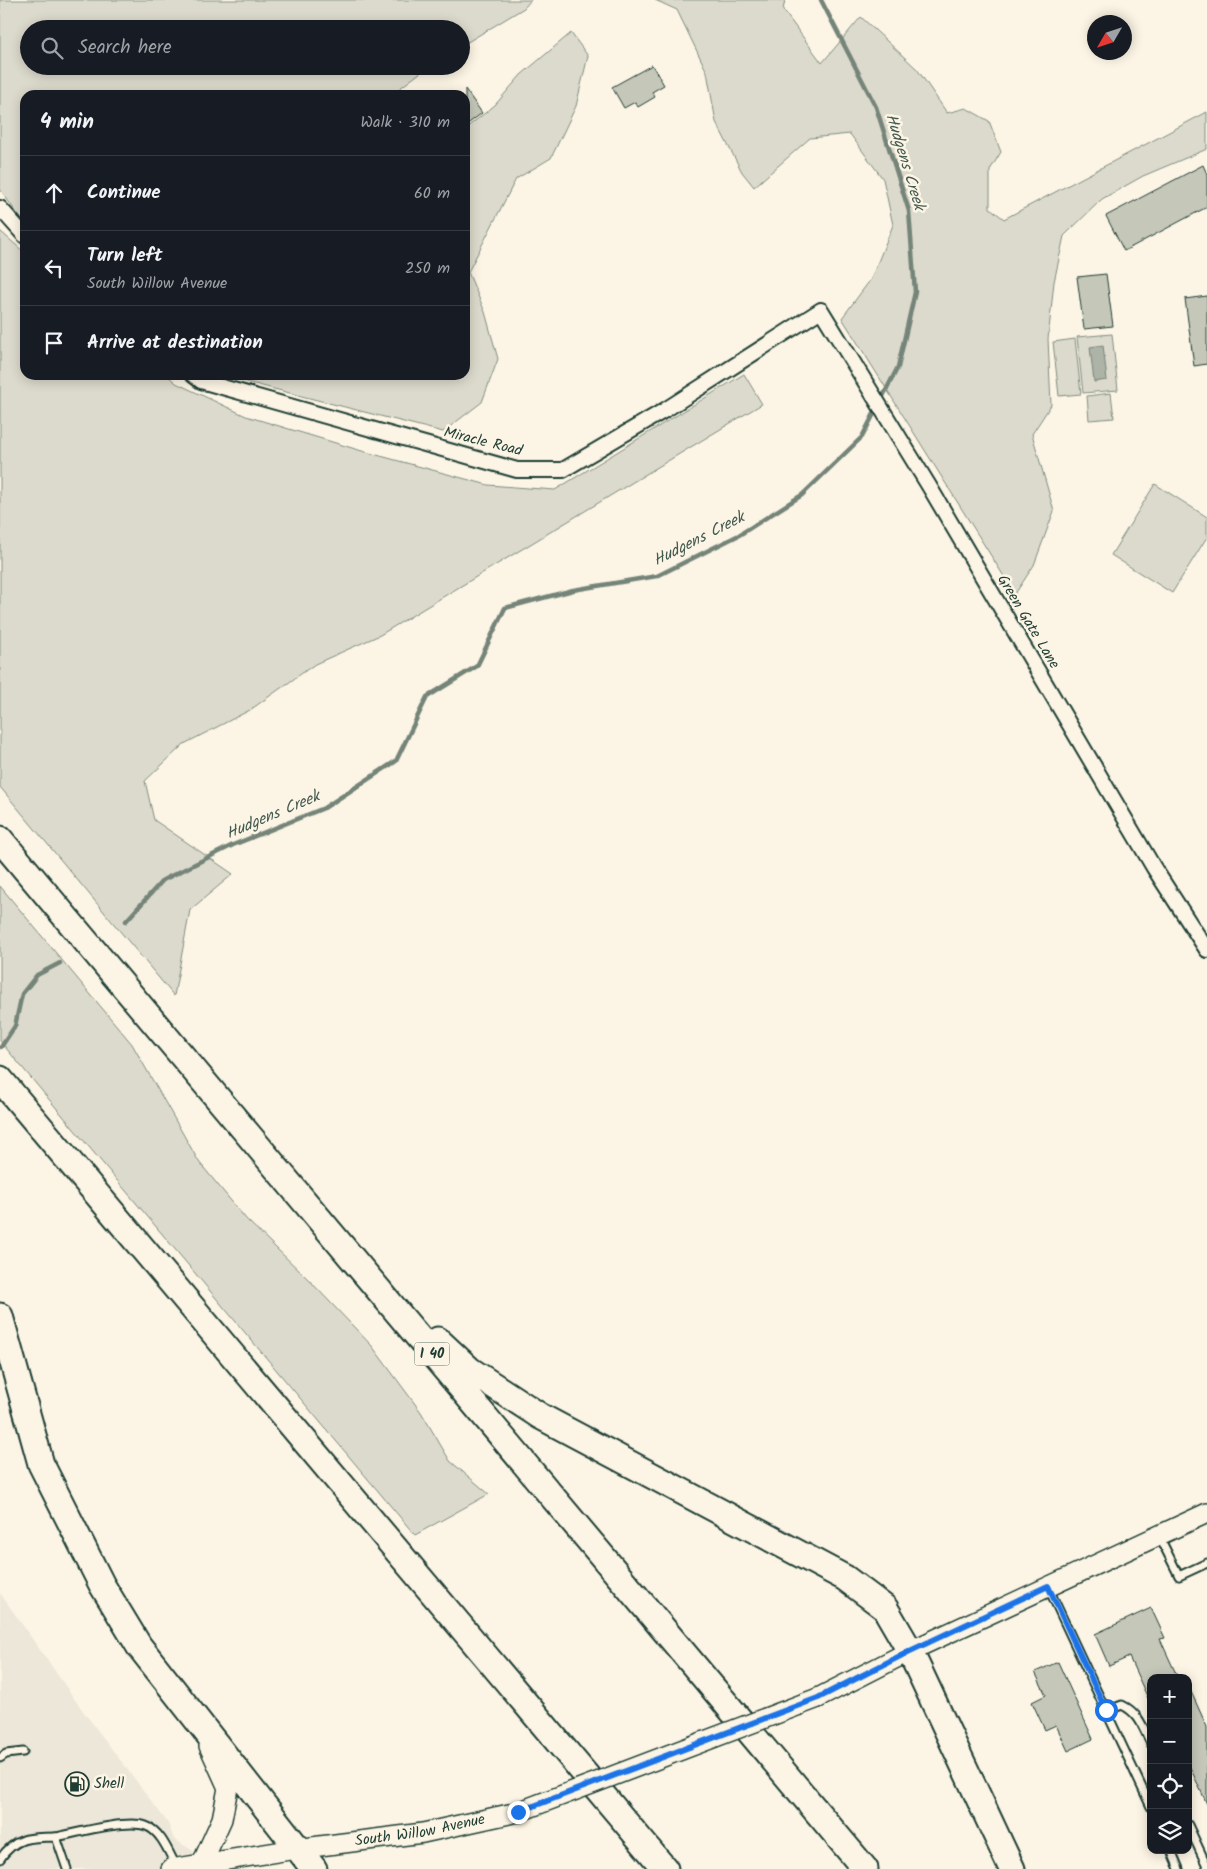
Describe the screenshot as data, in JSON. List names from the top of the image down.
{
  "streets": {
    "highway": ["I 40"],
    "main road": ["South Willow Avenue"],
    "street": ["Miracle Road", "Green Gate Lane"]
  },
  "crossings": [
    ["Miracle Road", "Green Gate Lane"]
  ],
  "water": ["Hudgens Creek"],
  "places": {
    "fuel station": ["Shell"]
  },
  "north": "bottom left",
  "page": {
    "search": "Search here",
    "heading": ["4 min", "Walk · 310 m"],
    "list": [
      ["Continue", "60 m"],
      ["Turn left", "South Willow Avenue", "250 m"],
      "Arrive at destination"
    ],
    "map_buttons": ["+", "−"]
  }
}
